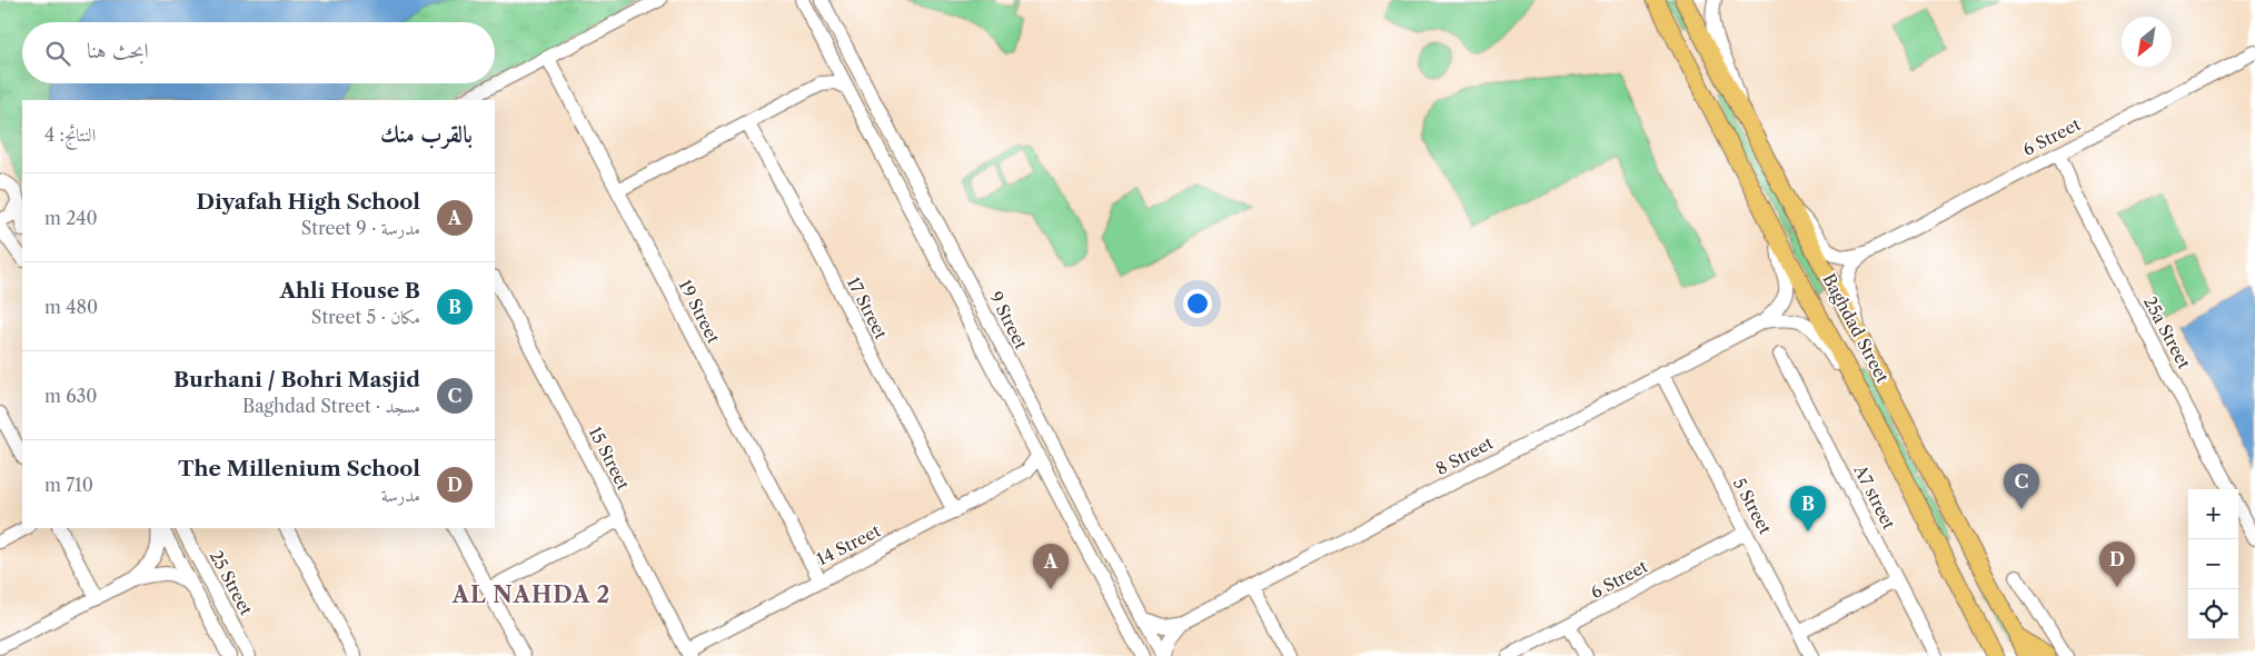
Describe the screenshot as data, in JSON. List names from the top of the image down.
{
  "streets": {
    "main road": ["Baghdad Street"],
    "street": [
      "6 Street",
      "17 Street",
      "19 Street",
      "9 Street",
      "25a Street",
      "8 Street",
      "15 Street",
      "A7 street",
      "5 Street",
      "14 Street",
      "25 Street"
    ]
  },
  "crossings": [
    ["6 Street", "Baghdad Street"],
    ["6 Street", "25a Street"],
    ["6 Street", "5 Street"],
    ["17 Street", "14 Street"],
    ["19 Street", "14 Street"],
    ["9 Street", "8 Street"],
    ["Baghdad Street", "8 Street"],
    ["8 Street", "5 Street"],
    ["15 Street", "14 Street"]
  ],
  "districts": ["AL NAHDA 2"],
  "north": "bottom left",
  "page": {
    "search": "ابحث هنا",
    "heading": ["بالقرب منك", "النتائج: 4"],
    "list": [
      {
        "mark": "A",
        "name": "Diyafah High School",
        "note": "مدرسة · 9 Street",
        "value": "240 m"
      },
      {
        "mark": "B",
        "name": "Ahli House B",
        "note": "مكان · 5 Street",
        "value": "480 m"
      },
      {
        "mark": "C",
        "name": "Burhani / Bohri Masjid",
        "note": "مسجد · Baghdad Street",
        "value": "630 m"
      },
      {
        "mark": "D",
        "name": "The Millenium School",
        "note": "مدرسة",
        "value": "710 m"
      }
    ],
    "pins": [
      "C",
      "B",
      "D",
      "A"
    ],
    "map_buttons": ["+", "−"]
  }
}
